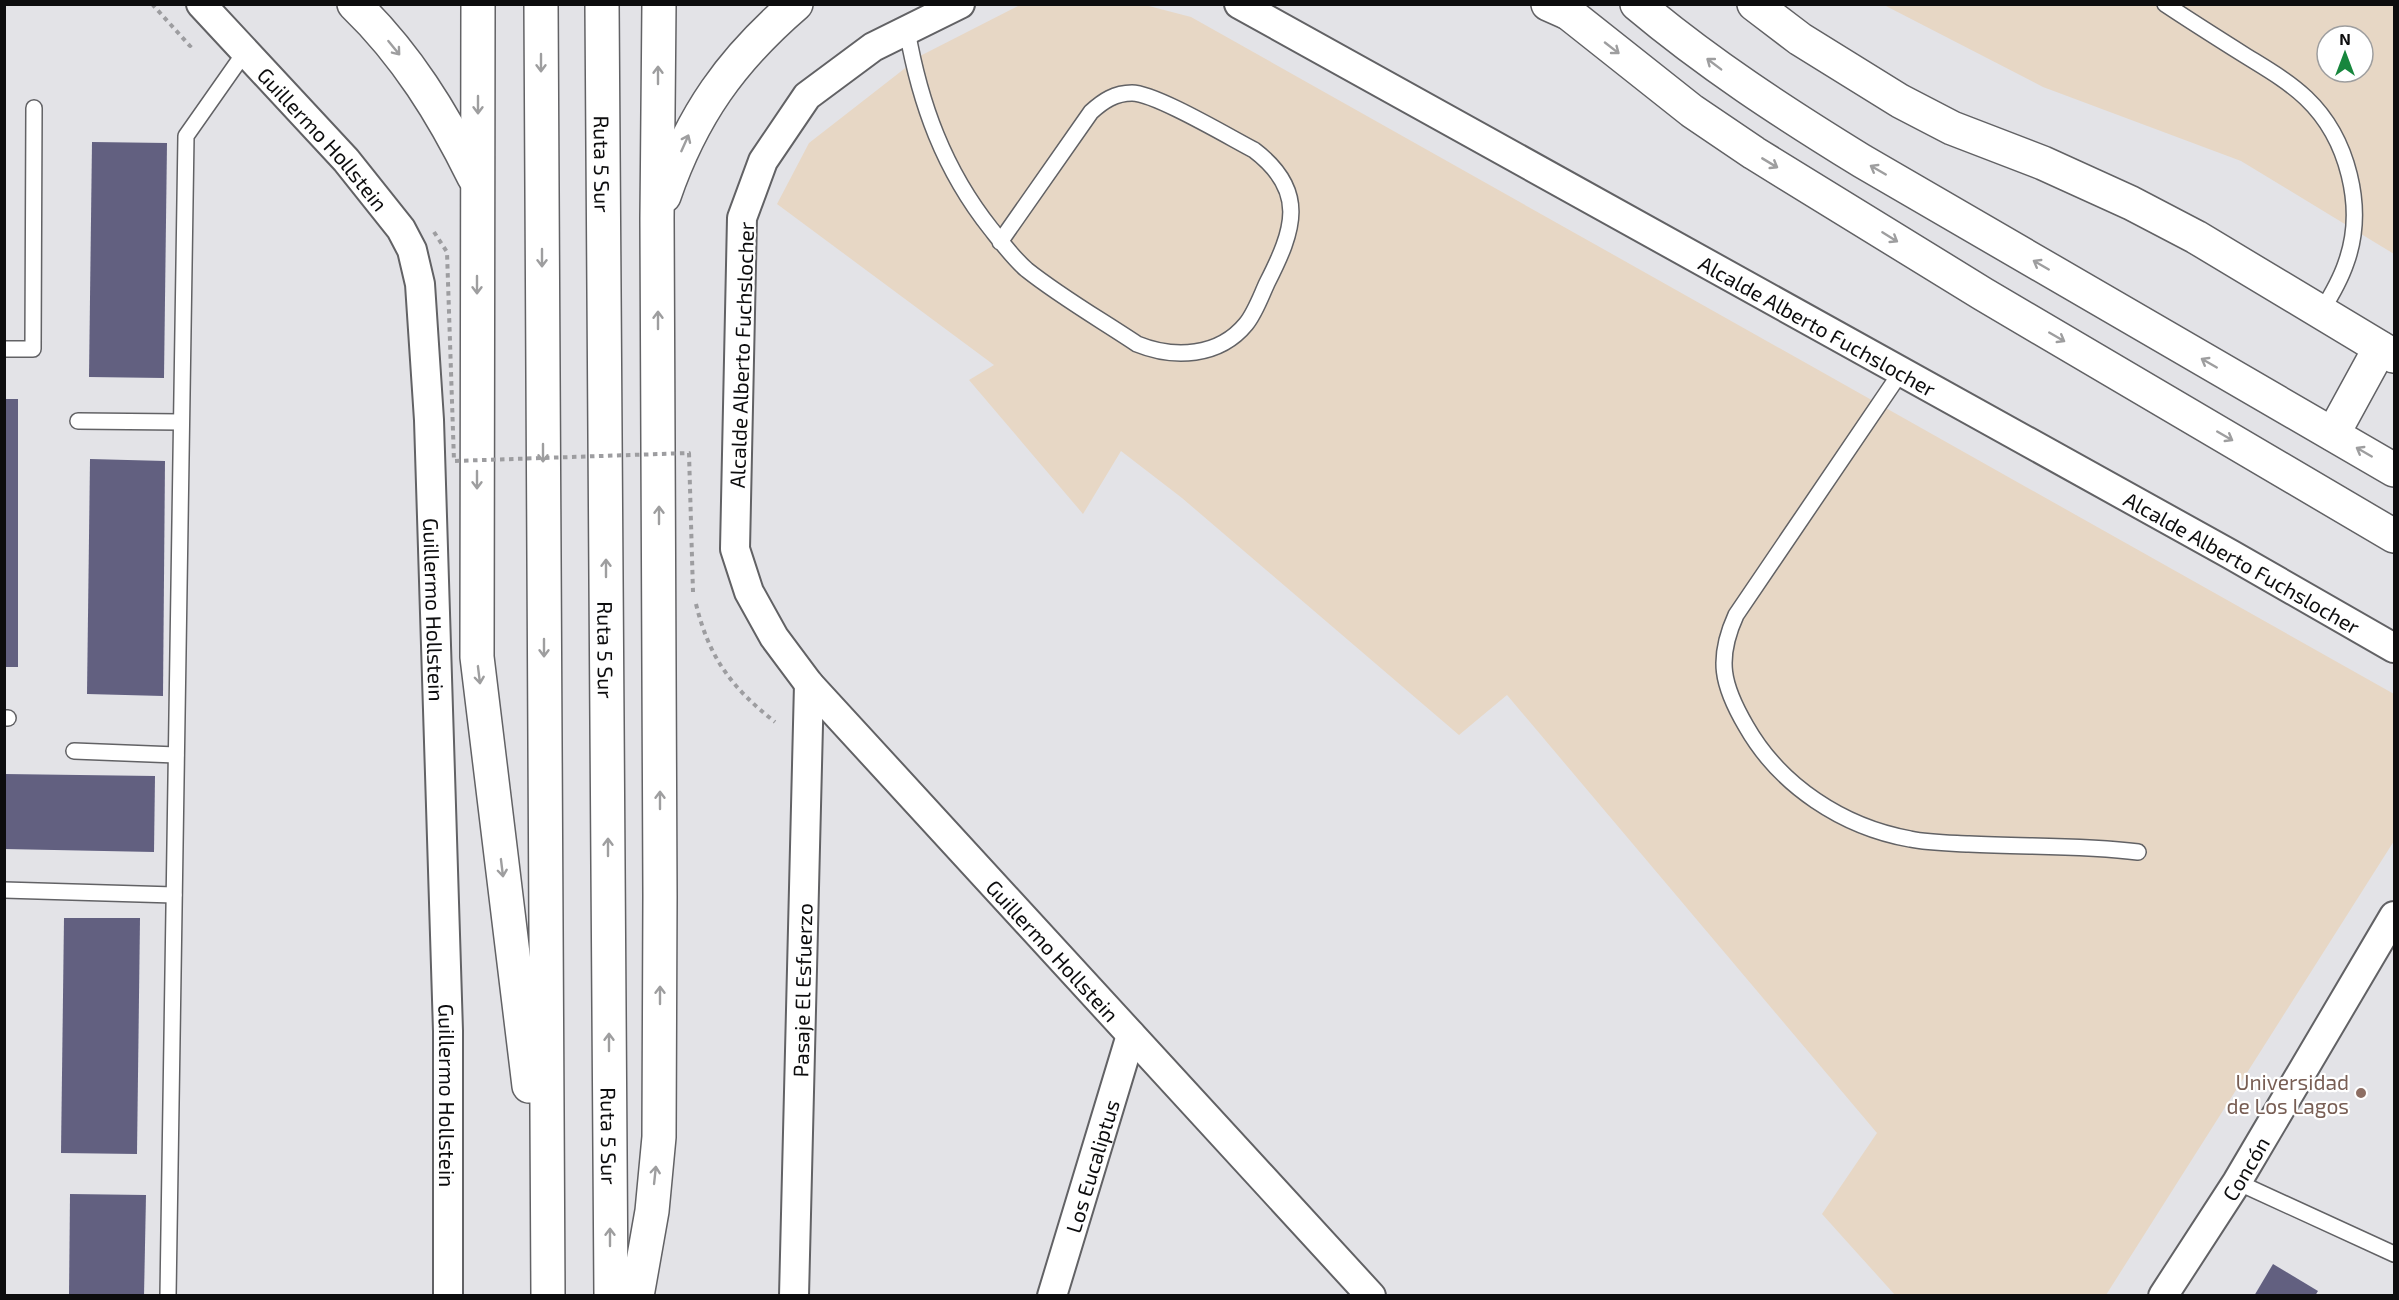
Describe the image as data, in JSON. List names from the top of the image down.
{
  "streets": {
    "main road": ["Ruta 5 Sur"],
    "street": [
      "Guillermo Hollstein",
      "Alcalde Alberto Fuchslocher",
      "Pasaje El Esfuerzo",
      "Los Eucaliptus",
      "Concón"
    ]
  },
  "crossings": [
    ["Guillermo Hollstein", "Alcalde Alberto Fuchslocher"],
    ["Guillermo Hollstein", "Pasaje El Esfuerzo"],
    ["Guillermo Hollstein", "Los Eucaliptus"]
  ],
  "places": ["Universidad de Los Lagos"],
  "north": "top"
}
